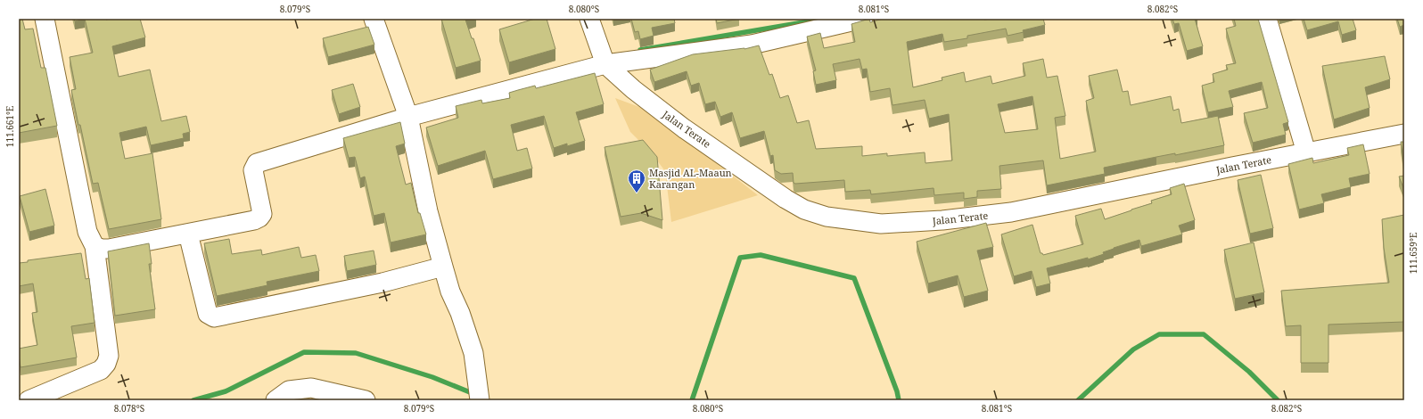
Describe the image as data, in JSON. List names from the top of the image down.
{
  "streets": {
    "street": ["Jalan Terate"]
  },
  "places": {
    "building": ["Masjid AL-Maaun Karangan"]
  },
  "coordinates": [
    "8.079°S",
    "8.080°S",
    "8.081°S",
    "8.082°S",
    "111.661°E",
    "111.659°E",
    "8.078°S"
  ]
}
